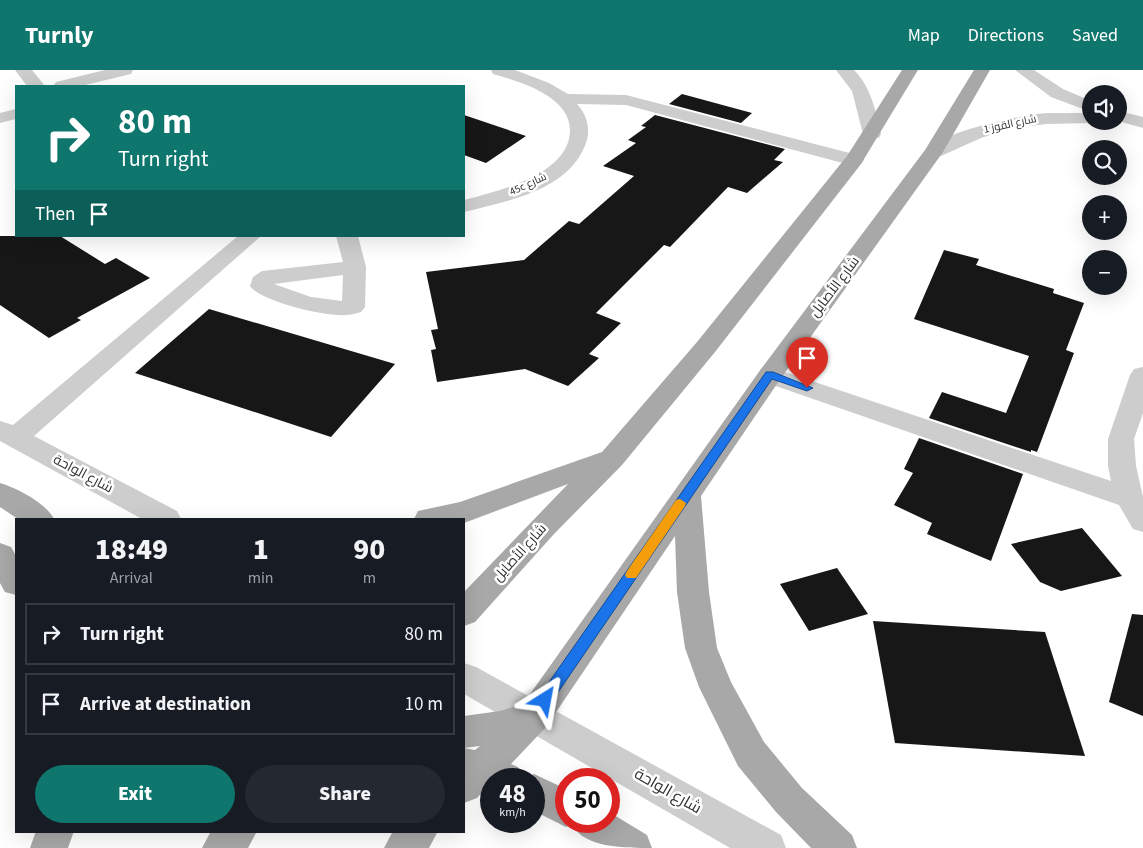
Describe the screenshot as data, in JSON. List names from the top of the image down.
{
  "streets": {
    "main road": ["شارع الأصايل"],
    "street": ["شارع القوز 1", "45c شارع", "شارع الواحة"]
  },
  "crossings": [
    ["شارع القوز 1", "شارع الأصايل"],
    ["شارع الأصايل", "شارع الواحة"]
  ],
  "page": {
    "header": "Turnly",
    "nav": ["Map", "Directions", "Saved"],
    "map_buttons": ["+", "−"],
    "turn": ["80 m", "Turn right"],
    "then": "Then",
    "eta": [
      "18:49",
      "Arrival",
      "1",
      "min",
      "90",
      "m"
    ],
    "list": [
      {
        "name": "Turn right",
        "value": "80 m"
      },
      {
        "name": "Arrive at destination",
        "value": "10 m"
      }
    ],
    "buttons": ["Exit", "Share"],
    "speed": "48 km/h",
    "limit": "50"
  }
}
